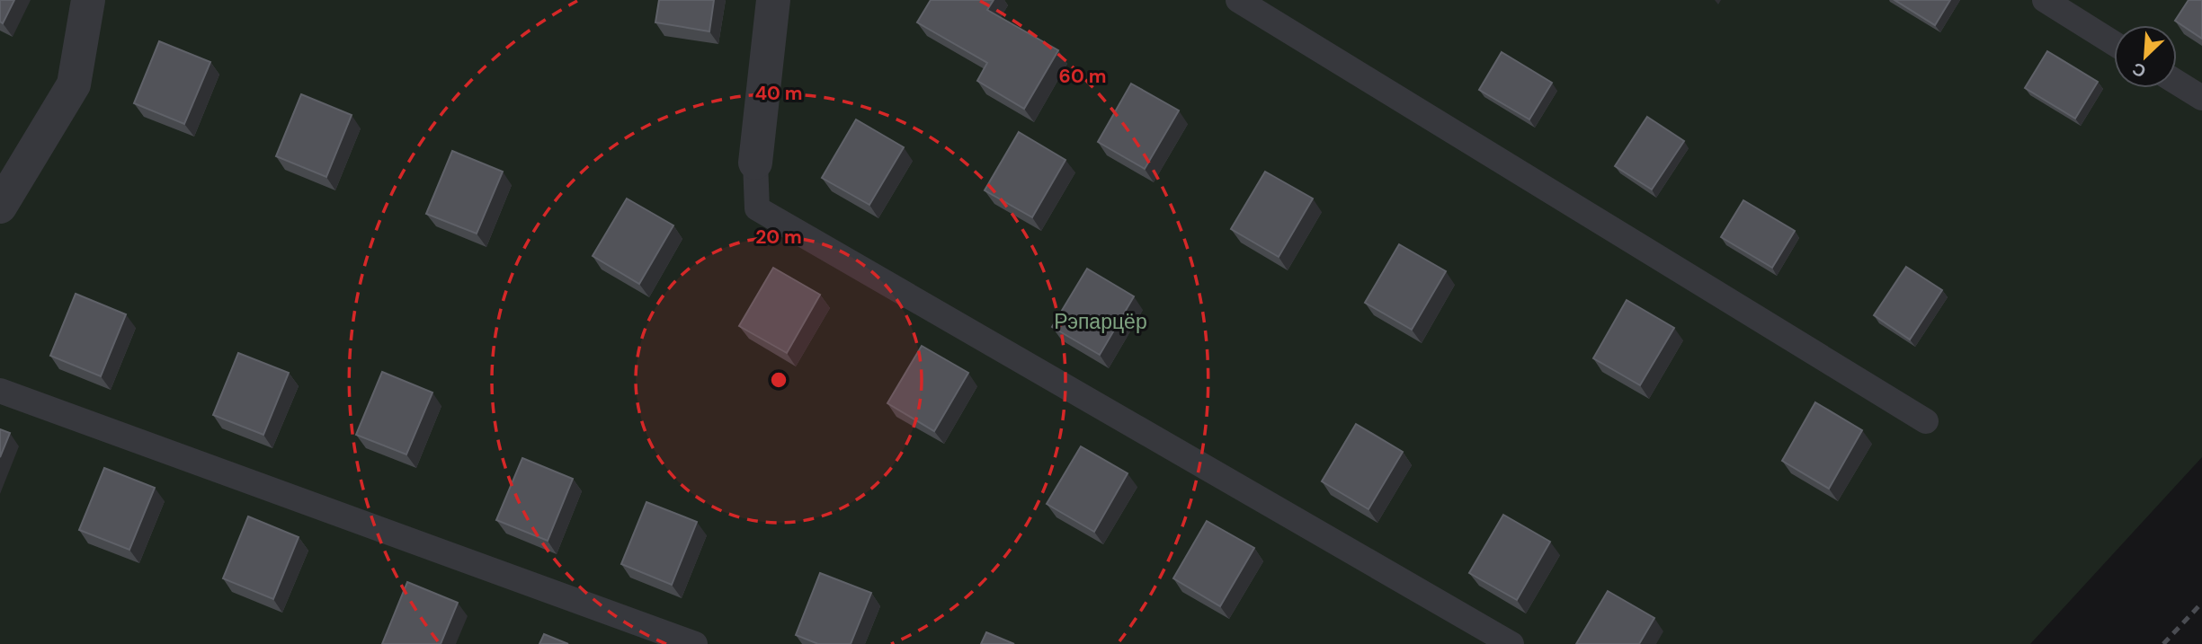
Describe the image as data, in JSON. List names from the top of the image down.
{
  "parks": ["Рэпарцёр"],
  "north": "bottom left",
  "rings": ["60 m", "40 m", "20 m"]
}
